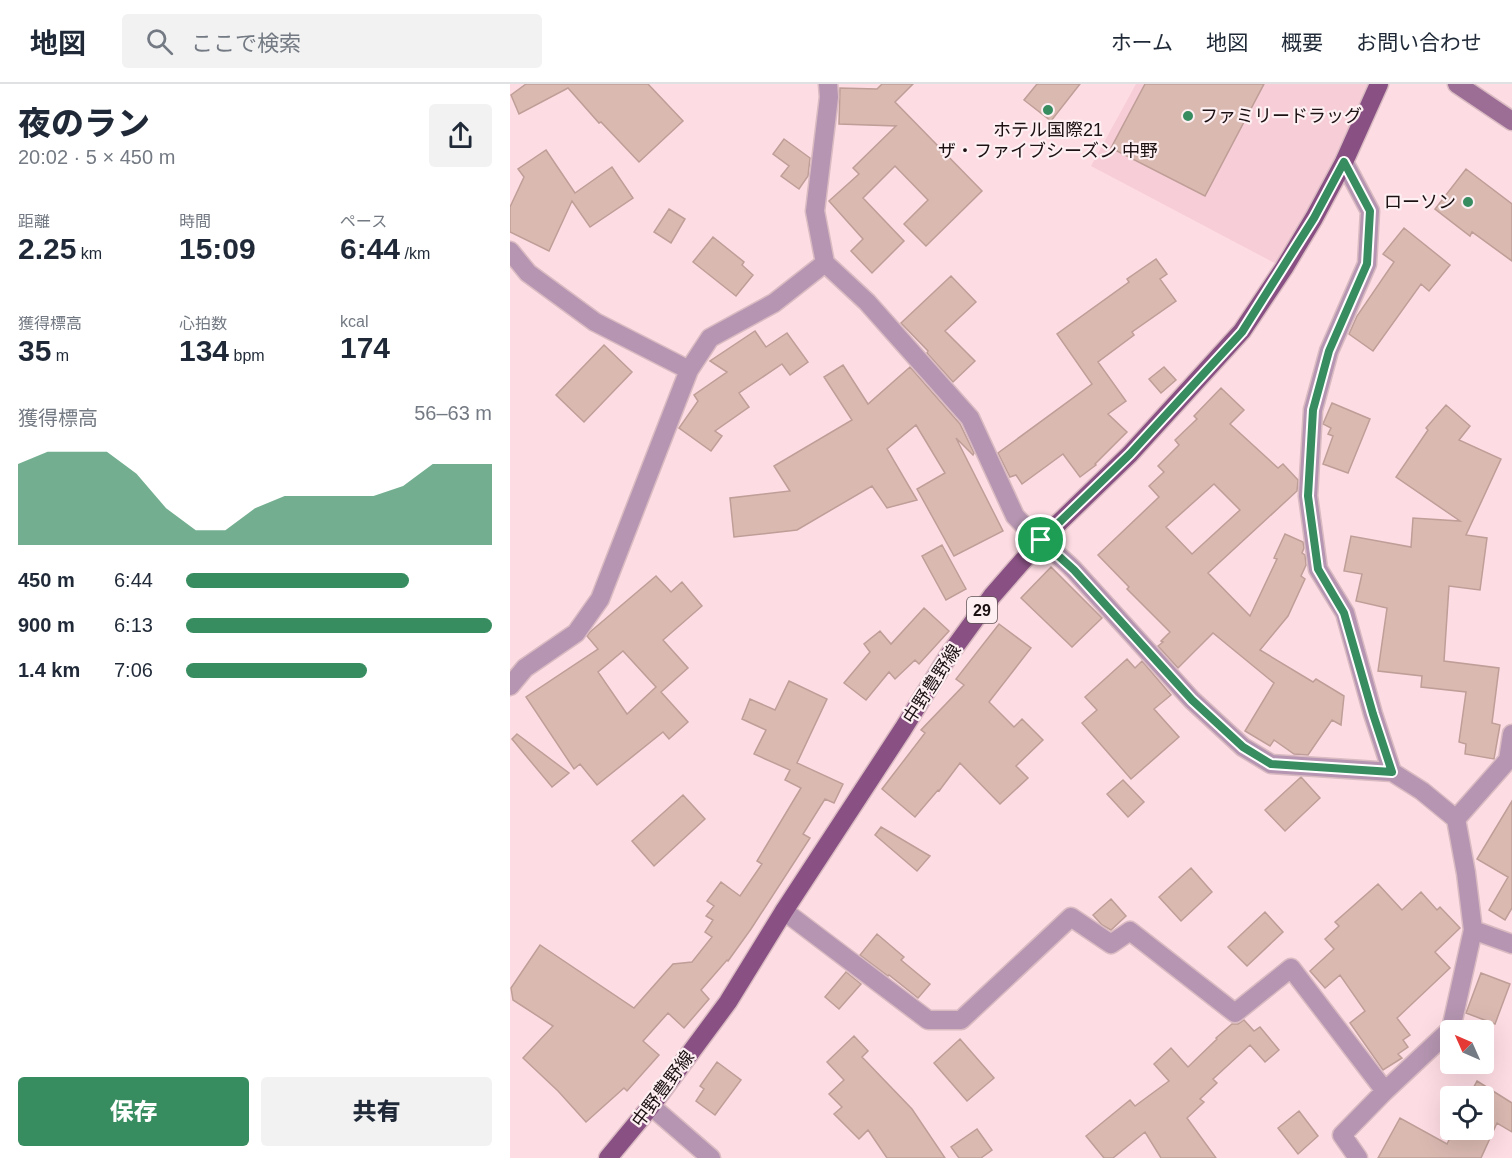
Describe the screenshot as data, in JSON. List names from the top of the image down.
{
  "streets": {
    "main road": ["29", "中野豊野線"]
  },
  "places": ["ホテル国際21 ザ・ファイブシーズン 中野", "ファミリードラッグ", "ローソン"],
  "north": "top left",
  "page": {
    "header": "地図",
    "search": "ここで検索",
    "nav": [
      "ホーム",
      "地図",
      "概要",
      "お問い合わせ"
    ],
    "heading": ["夜のラン", "20:02 · 5 × 450 m"],
    "stats": [
      ["距離", "2.25 km"],
      ["時間", "15:09"],
      ["ペース", "6:44 /km"],
      ["獲得標高", "35 m"],
      ["心拍数", "134 bpm"],
      ["kcal", "174"]
    ],
    "chart": ["獲得標高", "56–63 m"],
    "list": [
      {
        "name": "450 m",
        "note": "6:44"
      },
      {
        "name": "900 m",
        "note": "6:13"
      },
      {
        "name": "1.4 km",
        "note": "7:06"
      }
    ],
    "buttons": ["保存", "共有"]
  }
}
